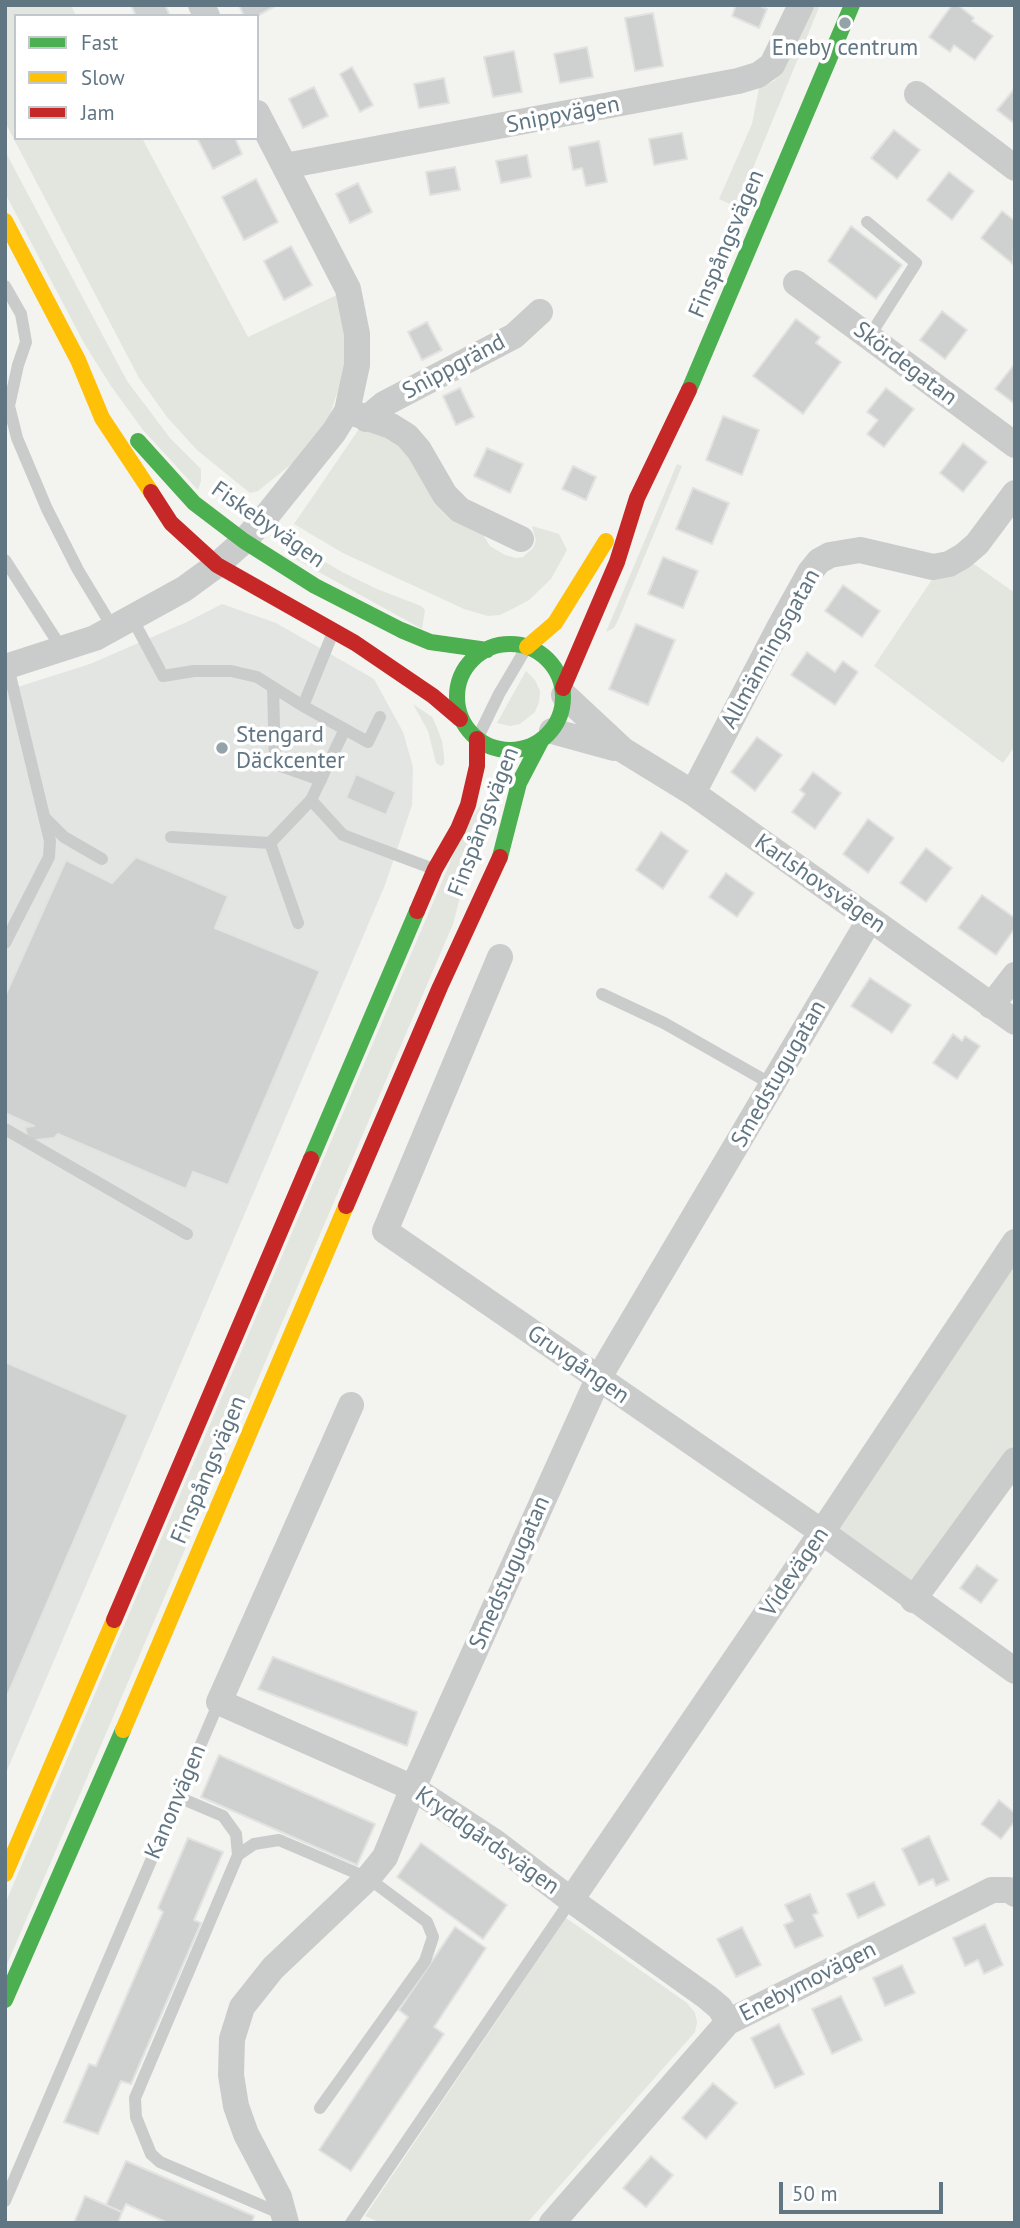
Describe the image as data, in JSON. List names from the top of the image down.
{
  "streets": {
    "main road": ["Finspångsvägen", "Fiskebyvägen"],
    "street": [
      "Snippvägen",
      "Skördegatan",
      "Snippgränd",
      "Allmänningsgatan",
      "Karlshovsvägen",
      "Smedstugugatan",
      "Gruvgången",
      "Videvägen",
      "Kanonvägen",
      "Kryddgårdsvägen",
      "Enebymovägen"
    ]
  },
  "crossings": [
    ["Finspångsvägen", "Fiskebyvägen"],
    ["Finspångsvägen", "Karlshovsvägen"],
    ["Allmänningsgatan", "Karlshovsvägen"],
    ["Karlshovsvägen", "Smedstugugatan"],
    ["Smedstugugatan", "Gruvgången"],
    ["Smedstugugatan", "Kryddgårdsvägen"],
    ["Gruvgången", "Videvägen"],
    ["Videvägen", "Kryddgårdsvägen"],
    ["Kanonvägen", "Kryddgårdsvägen"],
    ["Kryddgårdsvägen", "Enebymovägen"]
  ],
  "places": ["Eneby centrum", "Stengard Däckcenter"],
  "legend": ["Fast", "Slow", "Jam"],
  "scale_bar": "50 m"
}
